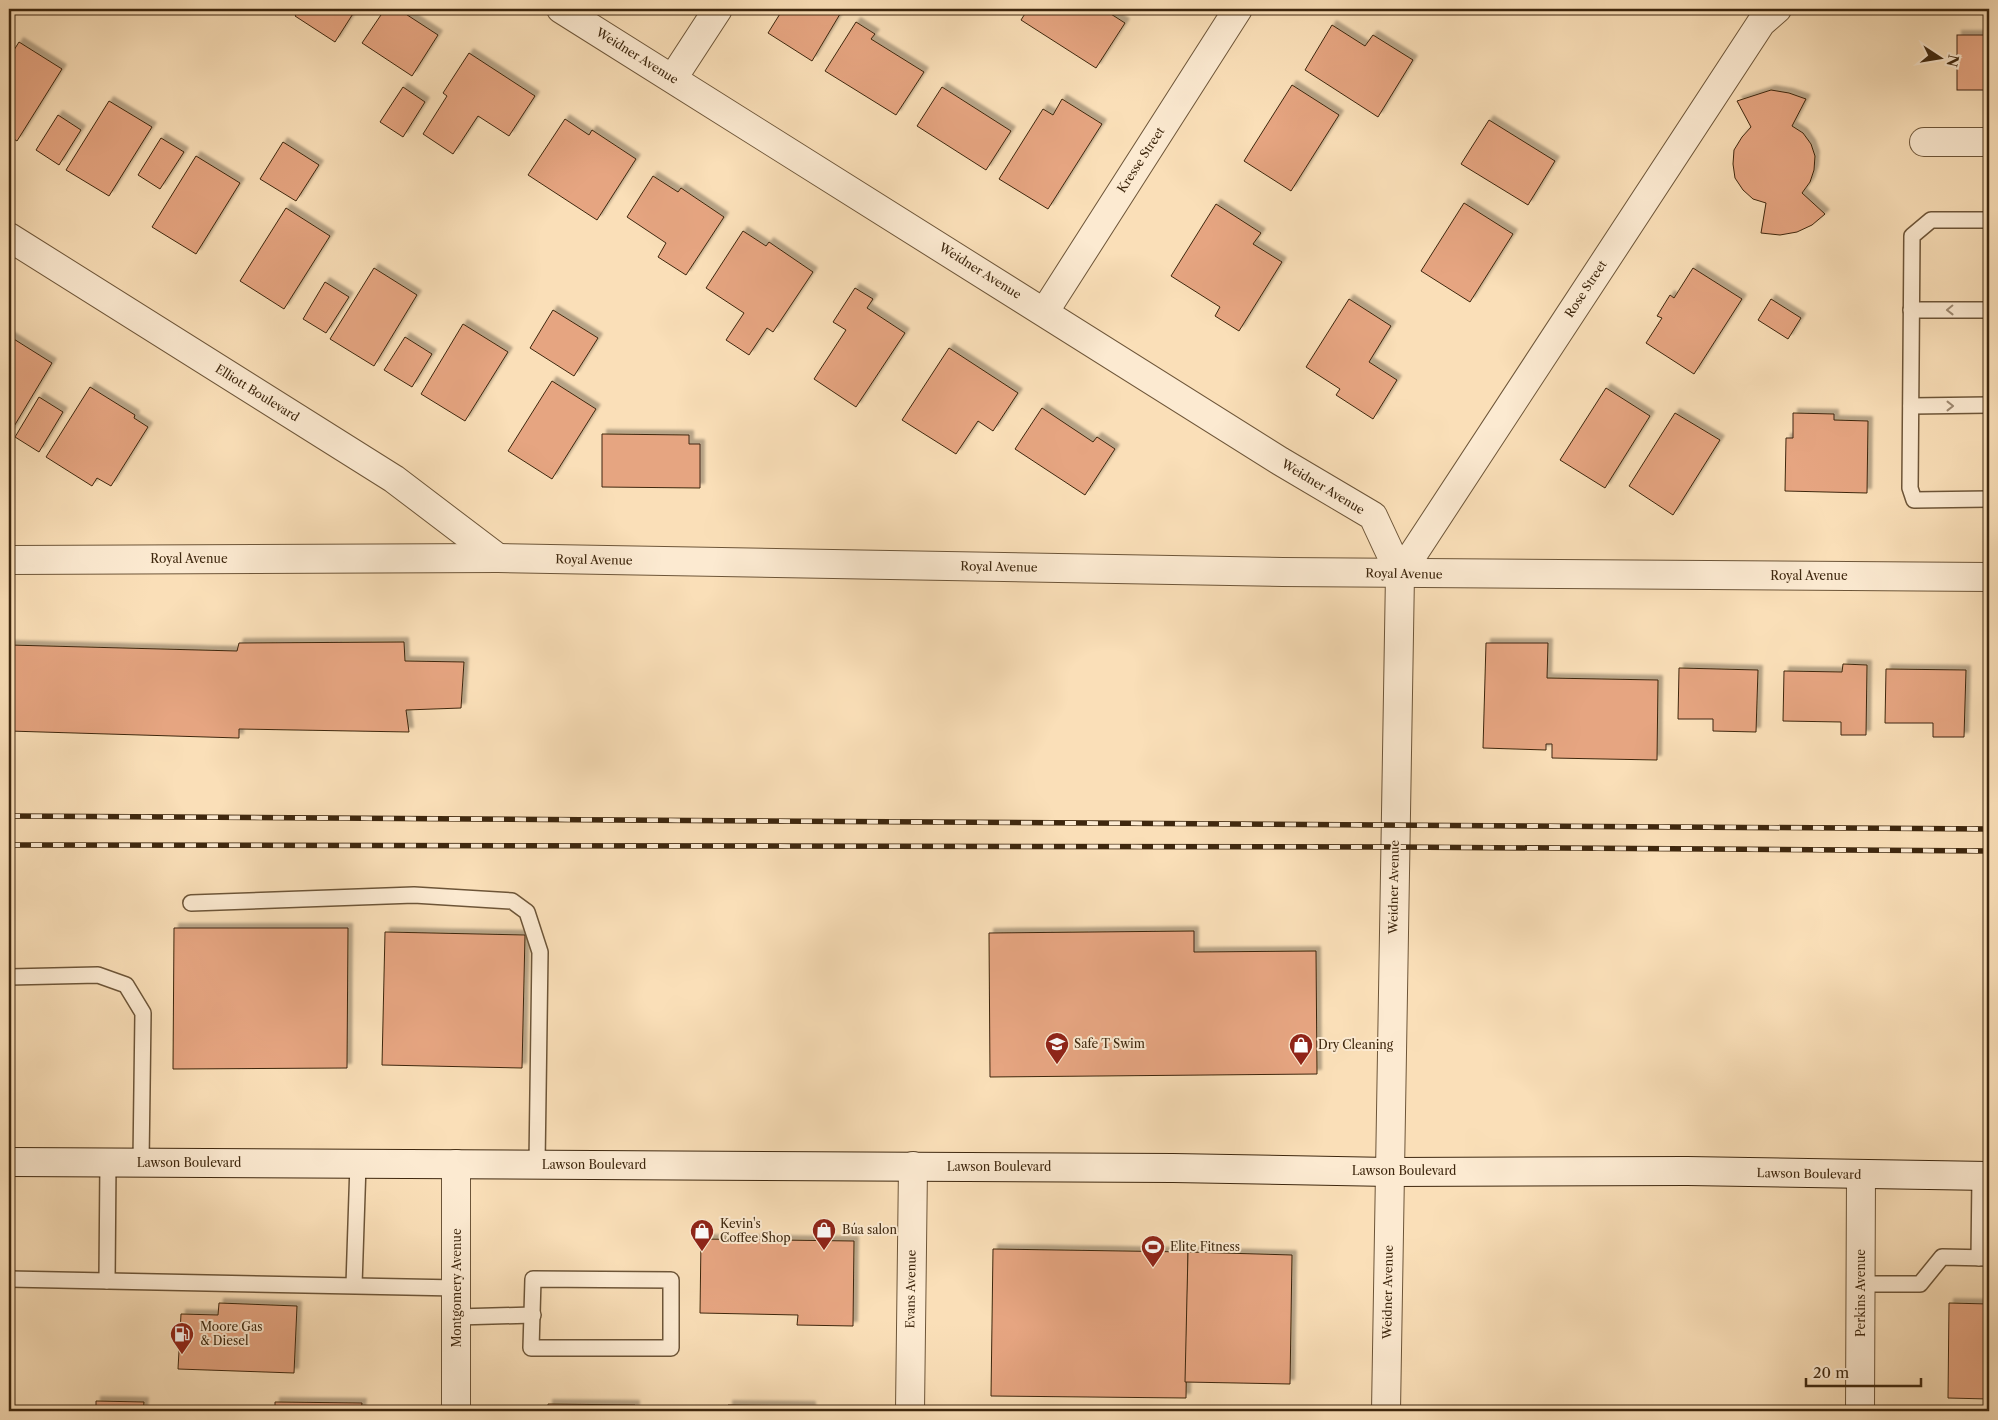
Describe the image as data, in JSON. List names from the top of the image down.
{
  "streets": {
    "street": [
      "Weidner Avenue",
      "Kresse Street",
      "Rose Street",
      "Elliott Boulevard",
      "Royal Avenue",
      "Lawson Boulevard",
      "Montgomery Avenue",
      "Evans Avenue",
      "Perkins Avenue"
    ]
  },
  "crossings": [
    ["Weidner Avenue", "Kresse Street"],
    ["Weidner Avenue", "Rose Street"],
    ["Weidner Avenue", "Royal Avenue"],
    ["Weidner Avenue", "Lawson Boulevard"],
    ["Rose Street", "Royal Avenue"],
    ["Elliott Boulevard", "Royal Avenue"],
    ["Lawson Boulevard", "Montgomery Avenue"],
    ["Lawson Boulevard", "Evans Avenue"],
    ["Lawson Boulevard", "Perkins Avenue"]
  ],
  "places": {
    "school or university": ["Safe T Swim"],
    "shop": ["Dry Cleaning", "Búa salon", "Kevin's Coffee Shop"],
    "sports": ["Elite Fitness"],
    "fuel station": ["Moore Gas & Diesel"]
  },
  "scale_bar": "20 m",
  "north": "right"
}
